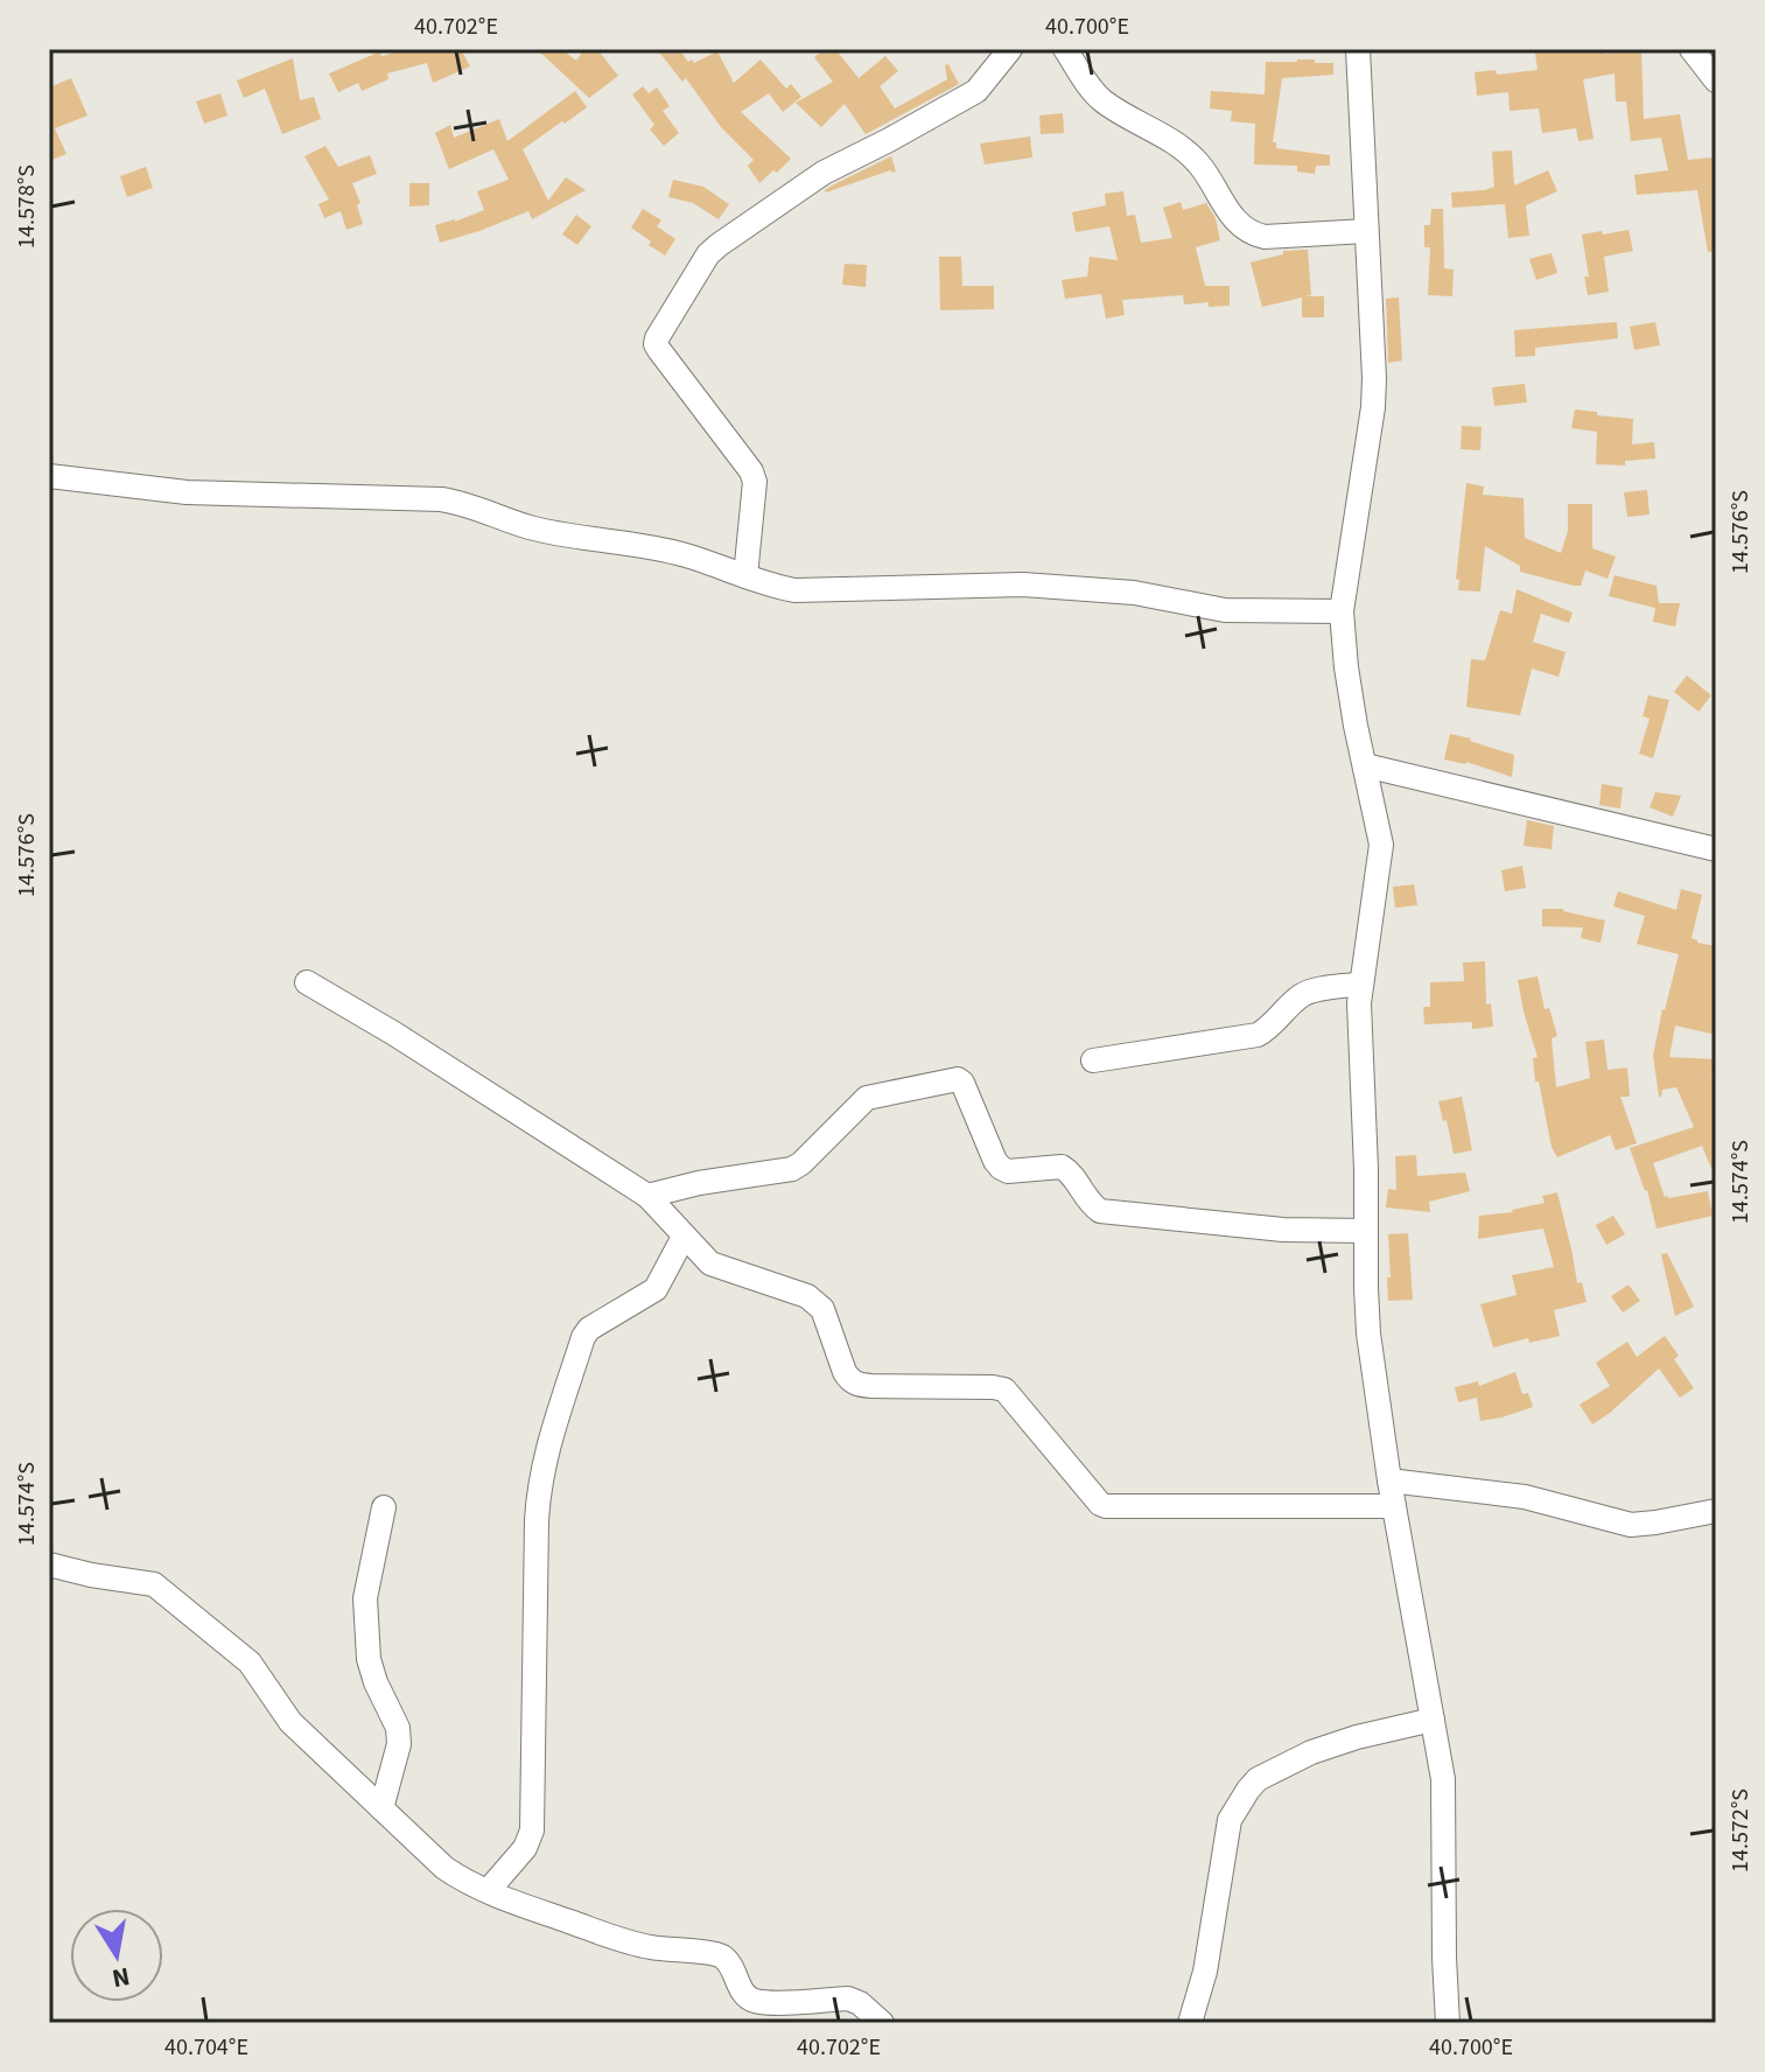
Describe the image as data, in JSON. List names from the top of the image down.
{
  "north": "bottom",
  "coordinates": [
    "40.702°E",
    "40.700°E",
    "14.578°S",
    "14.576°S",
    "14.574°S",
    "14.572°S",
    "40.704°E"
  ]
}
